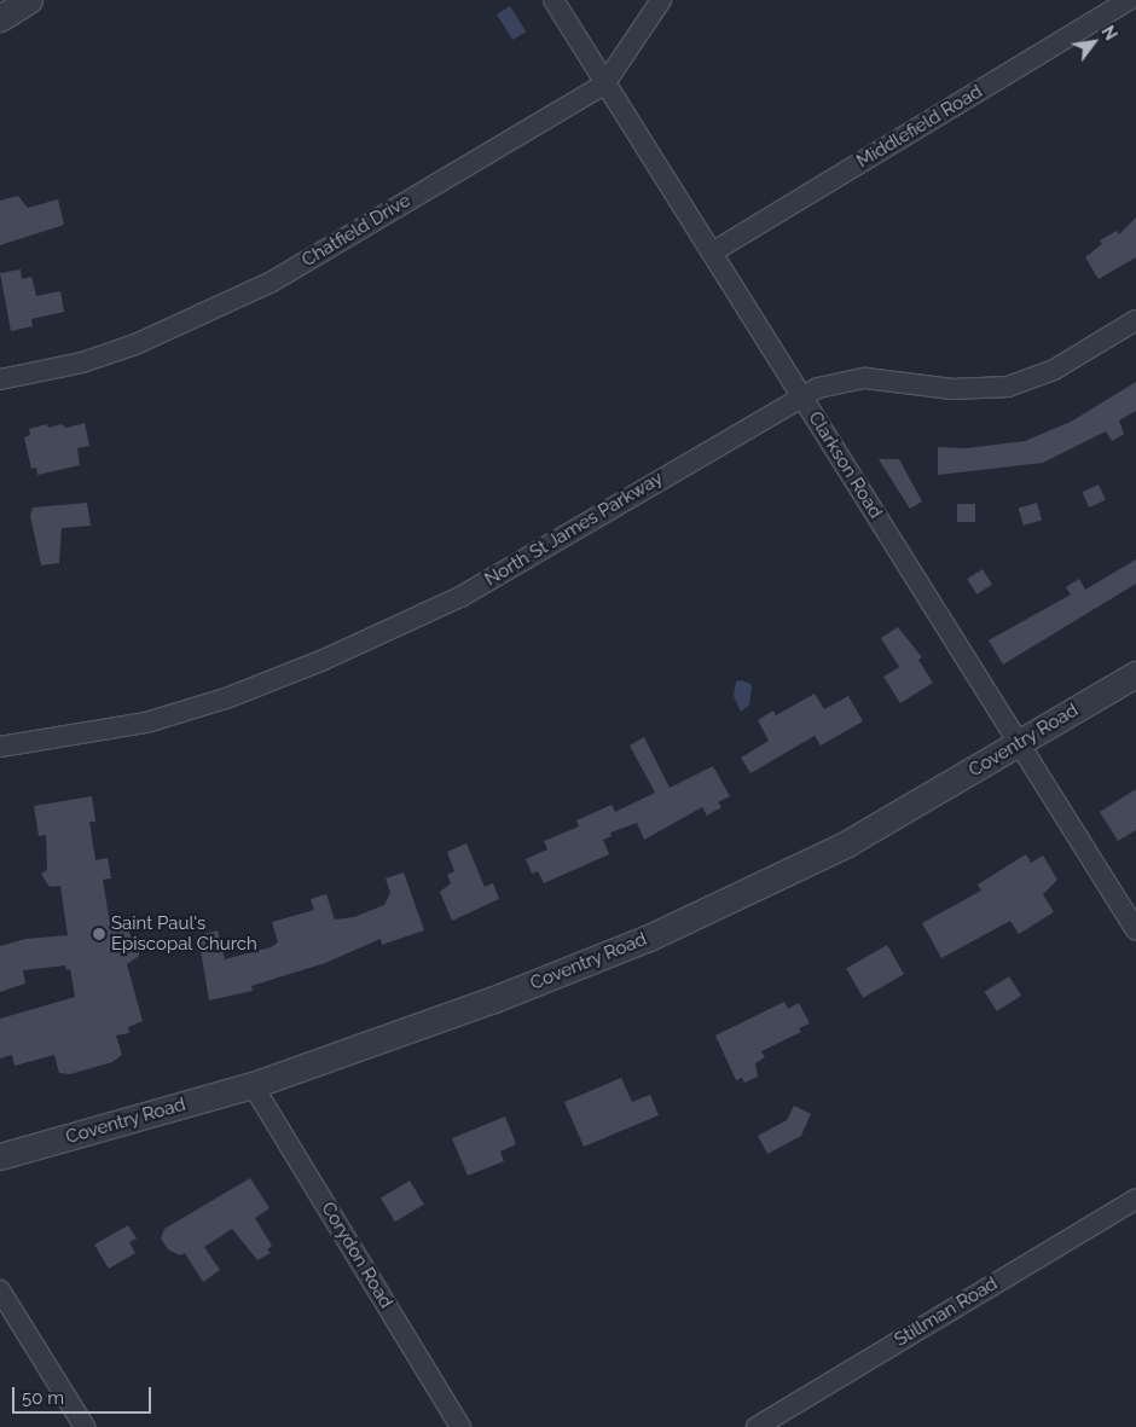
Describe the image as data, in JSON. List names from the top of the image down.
{
  "streets": {
    "street": [
      "Middlefield Road",
      "Chatfield Drive",
      "Clarkson Road",
      "North St James Parkway",
      "Coventry Road",
      "Corydon Road",
      "Stillman Road"
    ]
  },
  "crossings": [
    ["Middlefield Road", "Clarkson Road"],
    ["Chatfield Drive", "Clarkson Road"],
    ["Clarkson Road", "North St James Parkway"],
    ["Clarkson Road", "Coventry Road"],
    ["Coventry Road", "Corydon Road"]
  ],
  "places": ["Saint Paul's Episcopal Church"],
  "scale_bar": "50 m",
  "north": "top right"
}
